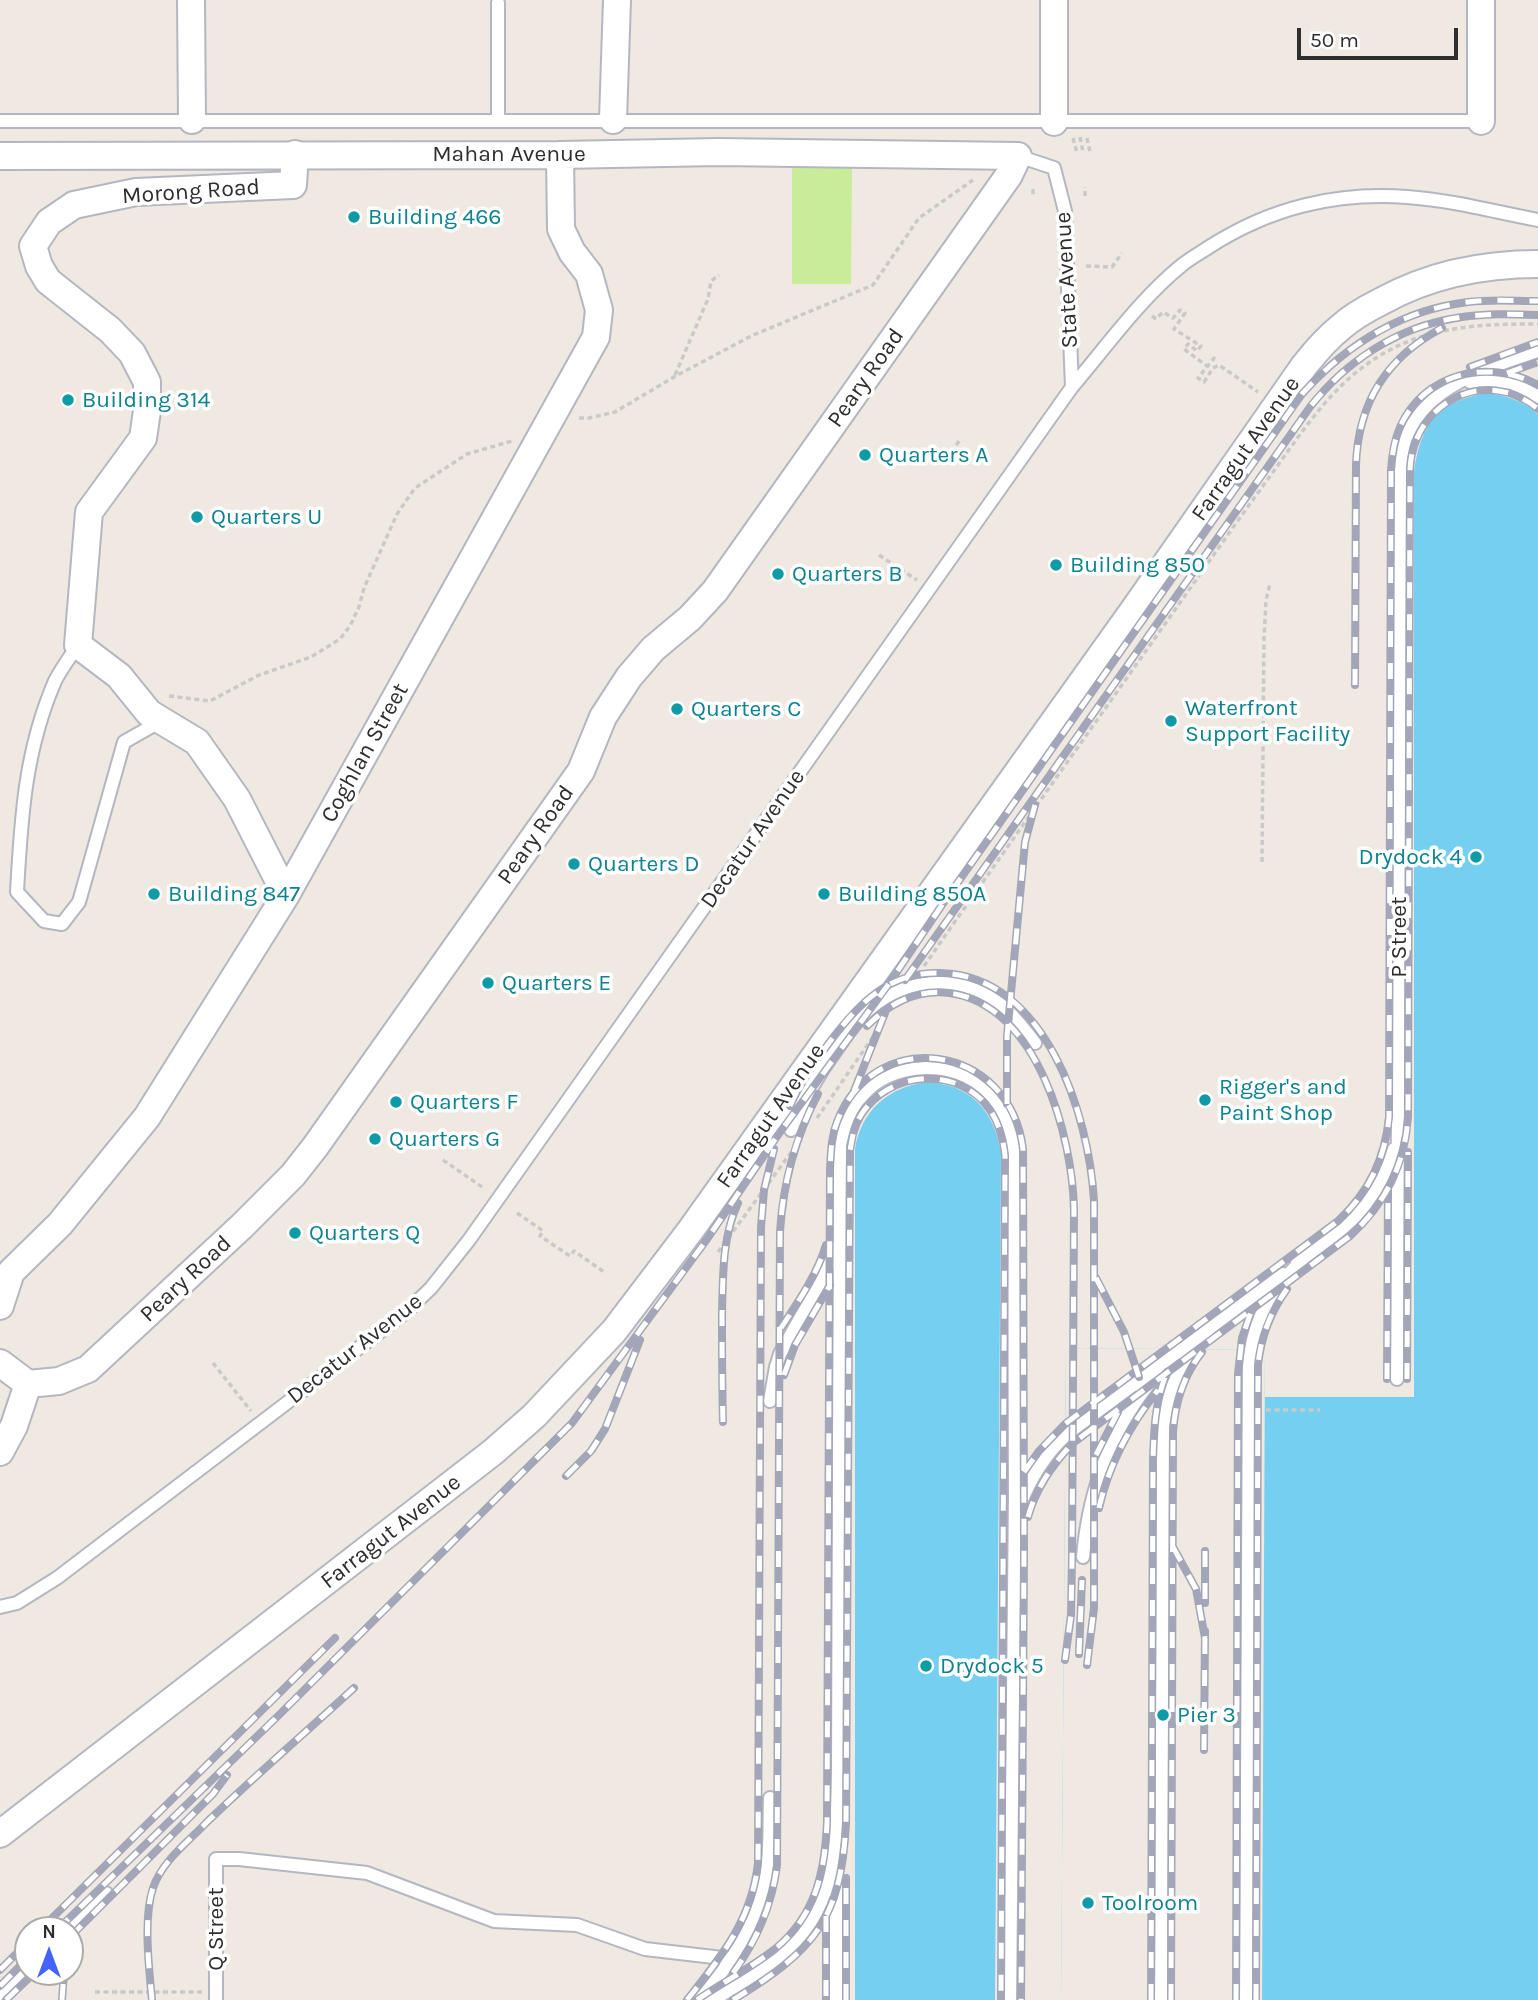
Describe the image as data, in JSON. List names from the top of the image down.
{
  "streets": {
    "street": [
      "Mahan Avenue",
      "Morong Road",
      "Peary Road",
      "Farragut Avenue",
      "Coghlan Street"
    ],
    "lane": [
      "State Avenue",
      "Decatur Avenue",
      "P Street",
      "Q Street"
    ]
  },
  "crossings": [
    ["Mahan Avenue", "Morong Road"],
    ["Mahan Avenue", "State Avenue"],
    ["Mahan Avenue", "Peary Road"],
    ["Mahan Avenue", "Coghlan Street"],
    ["State Avenue", "Peary Road"],
    ["State Avenue", "Decatur Avenue"]
  ],
  "places": [
    "Building 466",
    "Building 314",
    "Quarters A",
    "Quarters U",
    "Building 850",
    "Quarters B",
    "Quarters C",
    "Waterfront Support Facility",
    "Drydock 4",
    "Quarters D",
    "Building 847",
    "Building 850A",
    "Quarters E",
    "Rigger's and Paint Shop",
    "Quarters F",
    "Quarters G",
    "Quarters Q",
    "Drydock 5",
    "Pier 3",
    "Toolroom"
  ],
  "scale_bar": "50 m",
  "north": "top"
}
